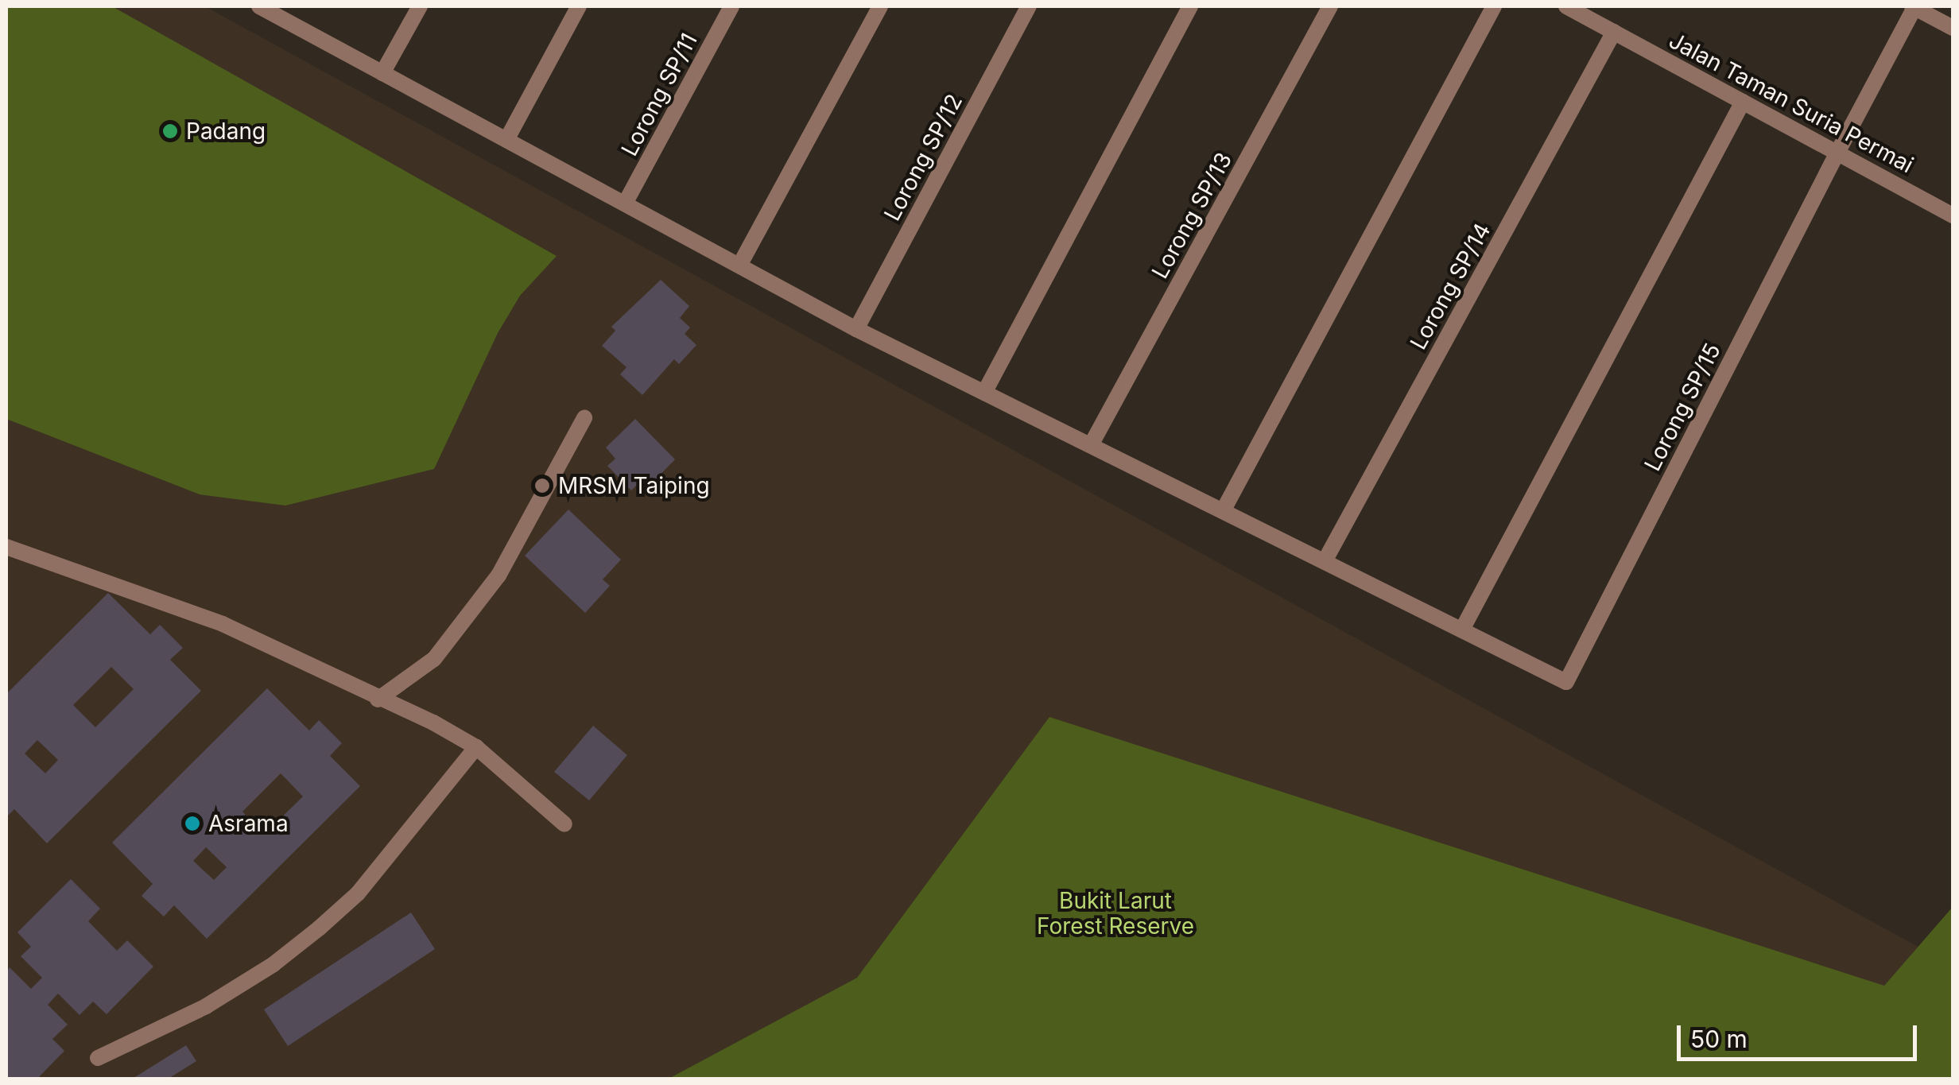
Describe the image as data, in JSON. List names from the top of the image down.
{
  "streets": {
    "street": [
      "Lorong SP/11",
      "Jalan Taman Suria Permai",
      "Lorong SP/12",
      "Lorong SP/13",
      "Lorong SP/14",
      "Lorong SP/15"
    ]
  },
  "crossings": [
    ["Jalan Taman Suria Permai", "Lorong SP/14"],
    ["Jalan Taman Suria Permai", "Lorong SP/15"]
  ],
  "parks": ["Bukit Larut Forest Reserve"],
  "places": ["Padang", "MRSM Taiping", "Asrama"],
  "scale_bar": "50 m"
}
